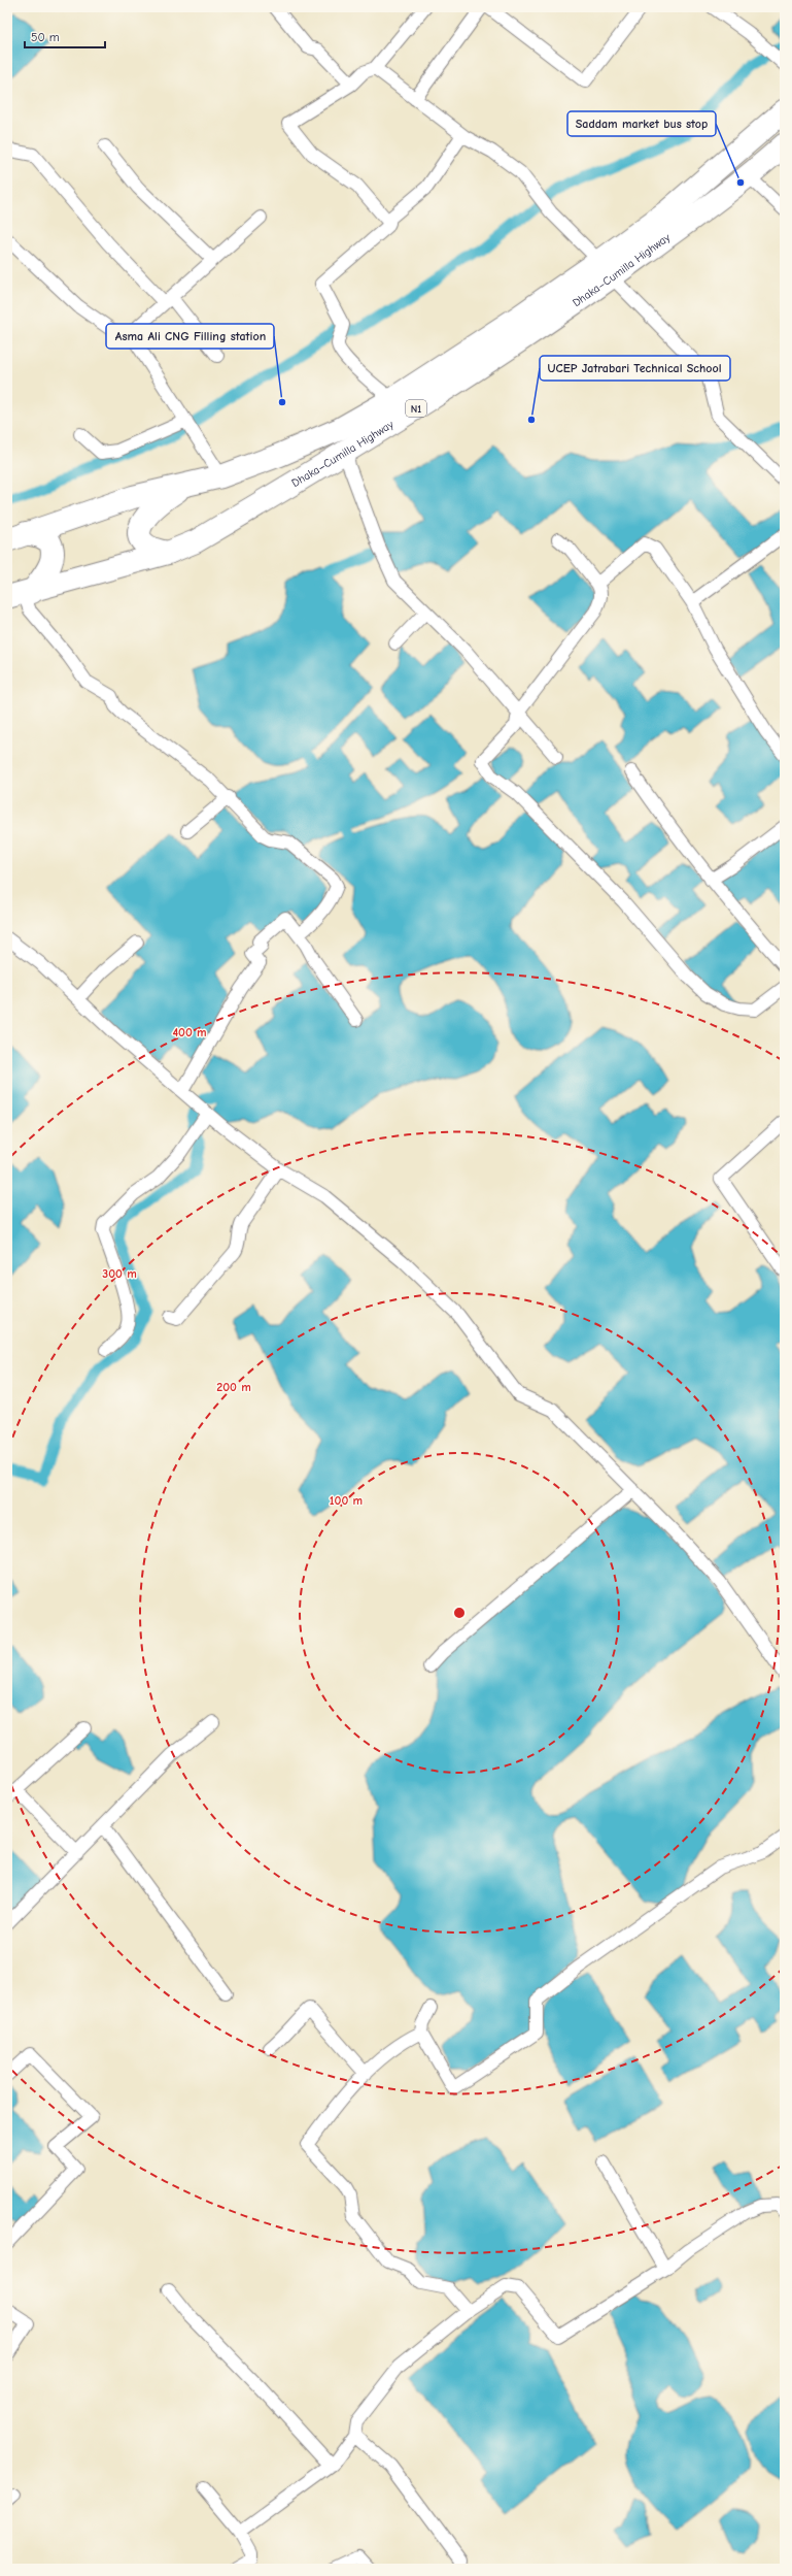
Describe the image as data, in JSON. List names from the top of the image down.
{
  "streets": {
    "highway": ["Dhaka–Cumilla Highway", "N1"]
  },
  "places": ["Saddam market bus stop", "Asma Ali CNG Filling station", "UCEP Jatrabari Technical School"],
  "scale_bar": "50 m",
  "rings": [
    "400 m",
    "300 m",
    "200 m",
    "100 m"
  ]
}
